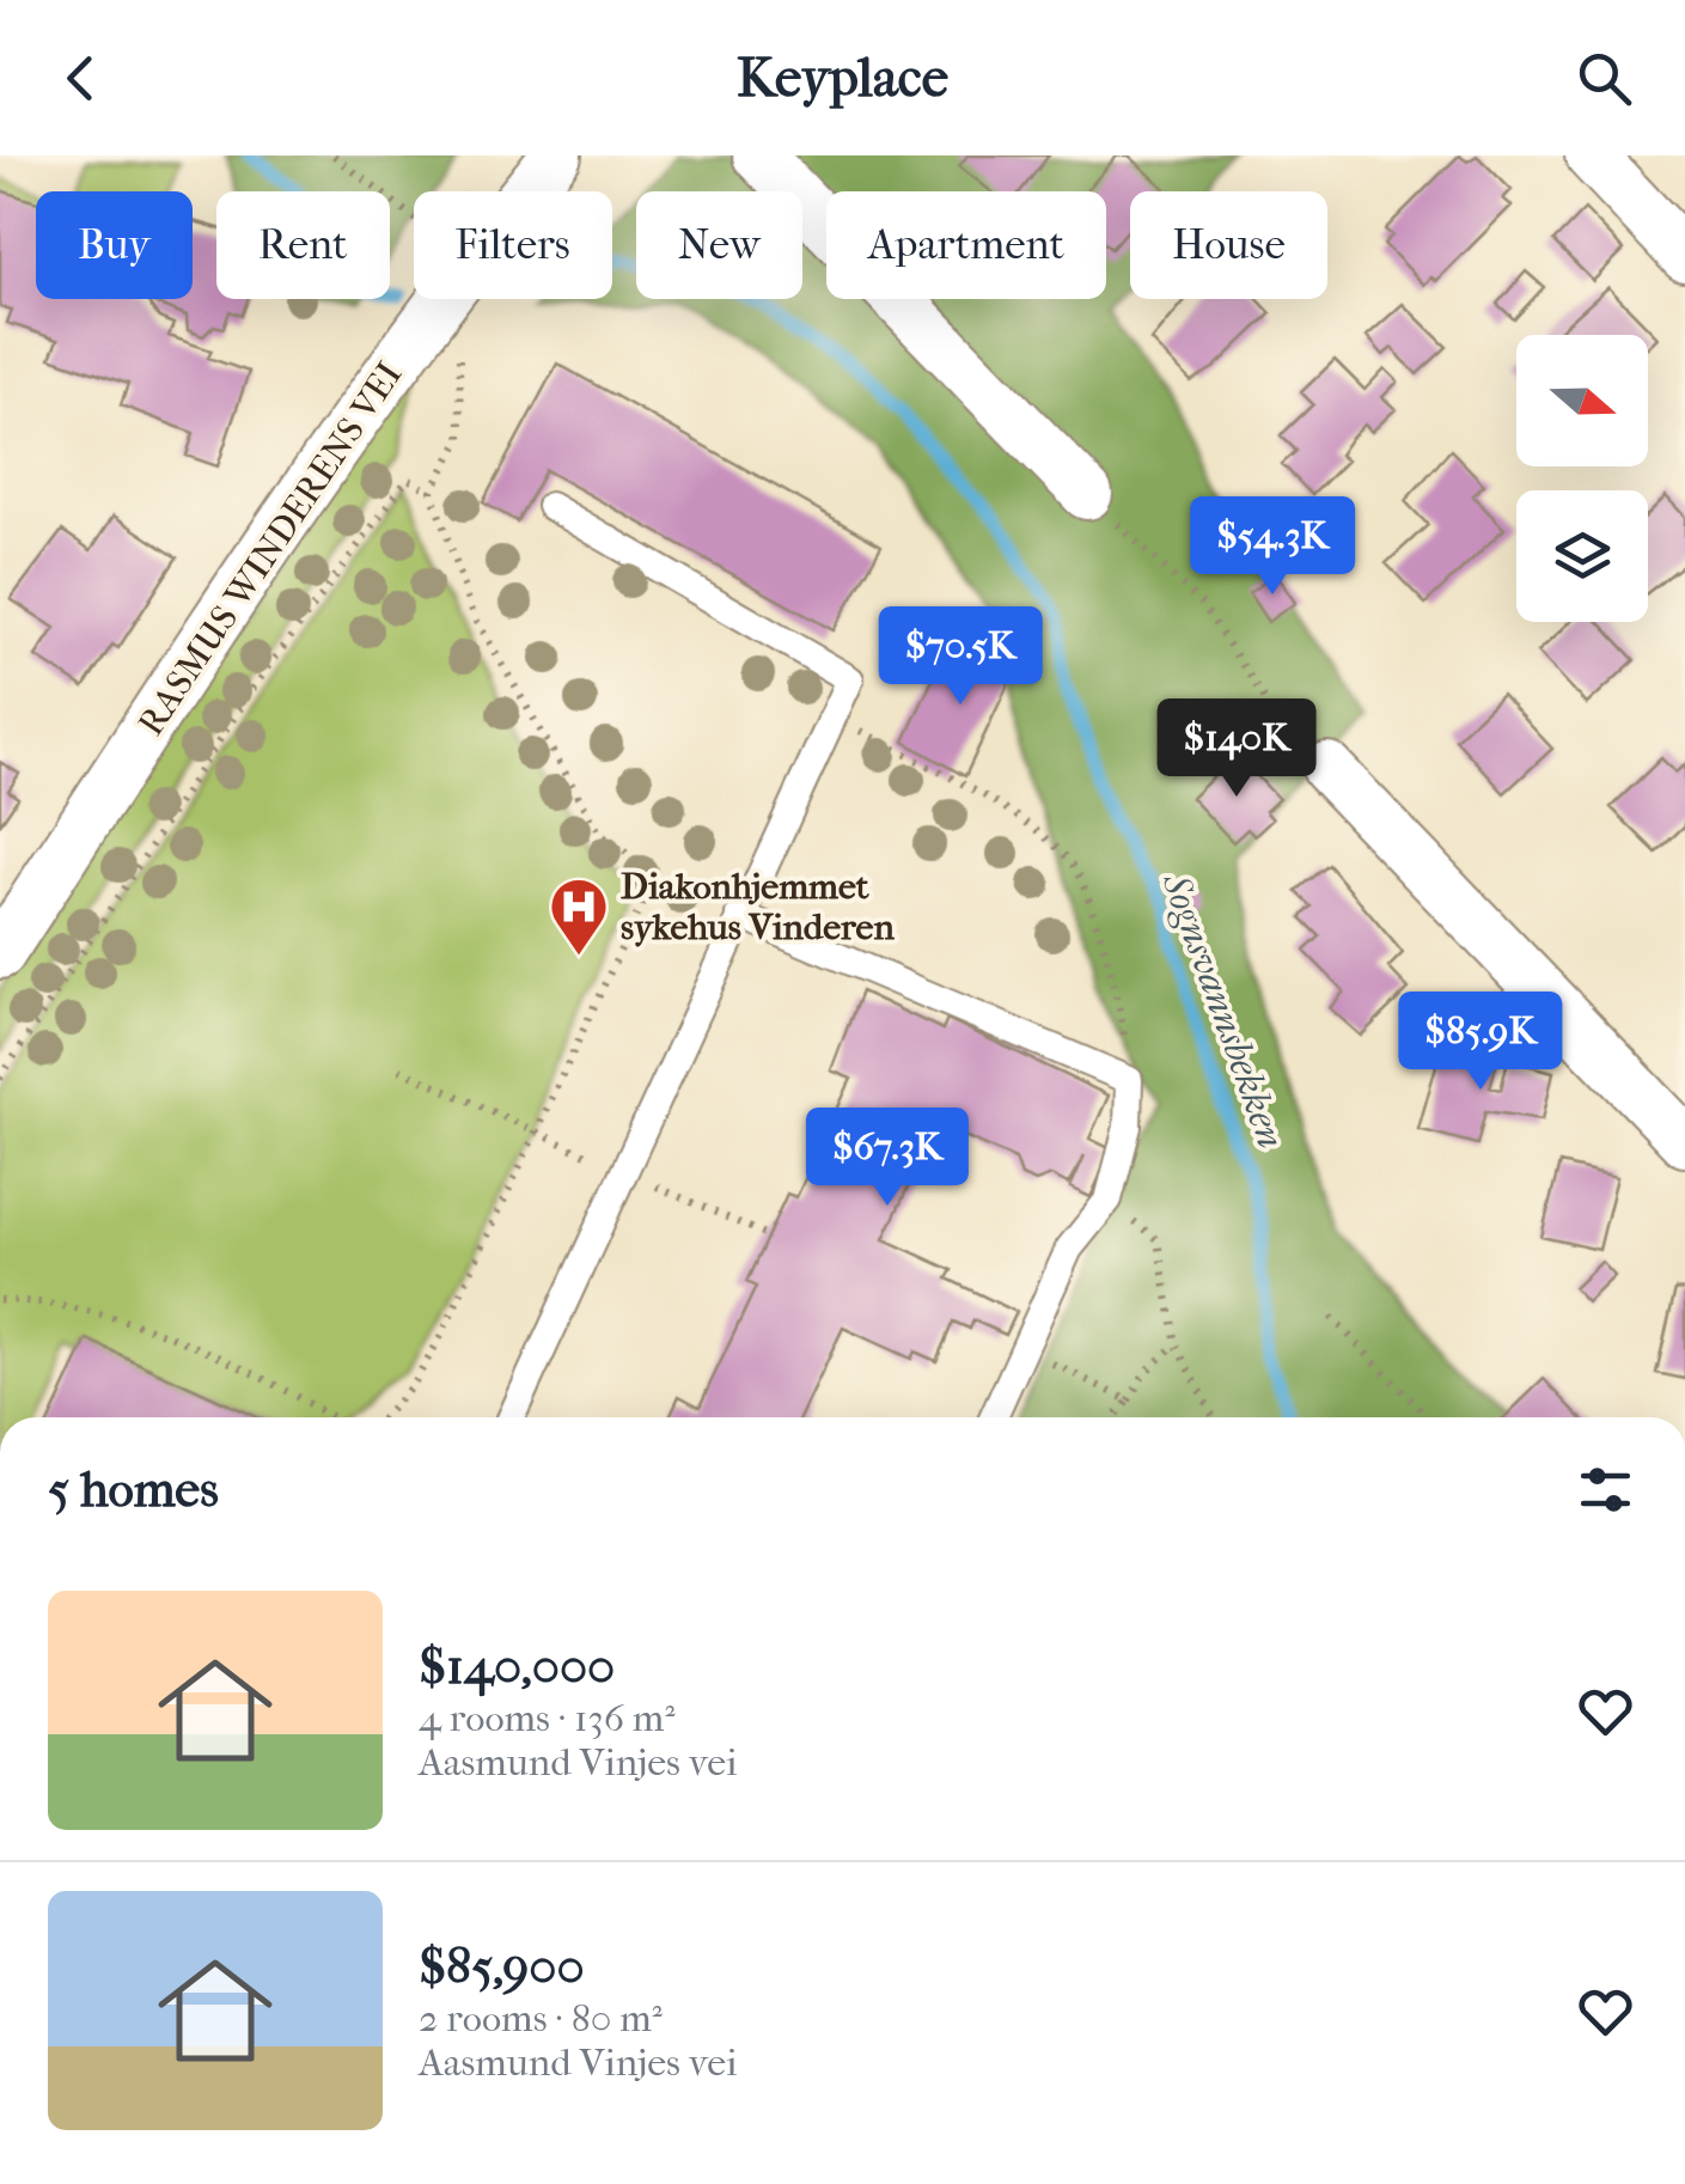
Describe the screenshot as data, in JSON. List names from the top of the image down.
{
  "streets": {
    "street": ["RASMUS WINDERENS VEI"]
  },
  "water": ["Sognsvannsbekken"],
  "places": {
    "hospital": ["Diakonhjemmet sykehus Vinderen"]
  },
  "north": "right",
  "page": {
    "header": "Keyplace",
    "chip": [
      "Buy",
      "Rent",
      "Filters",
      "New",
      "Apartment",
      "House"
    ],
    "price": [
      "$54.3K",
      "$70.5K",
      "$140K",
      "$85.9K",
      "$67.3K"
    ],
    "heading": "5 homes",
    "list": [
      {
        "name": "$140,000",
        "note": "4 rooms · 136 m² · Aasmund Vinjes vei"
      },
      {
        "name": "$85,900",
        "note": "2 rooms · 80 m² · Aasmund Vinjes vei"
      }
    ]
  }
}
